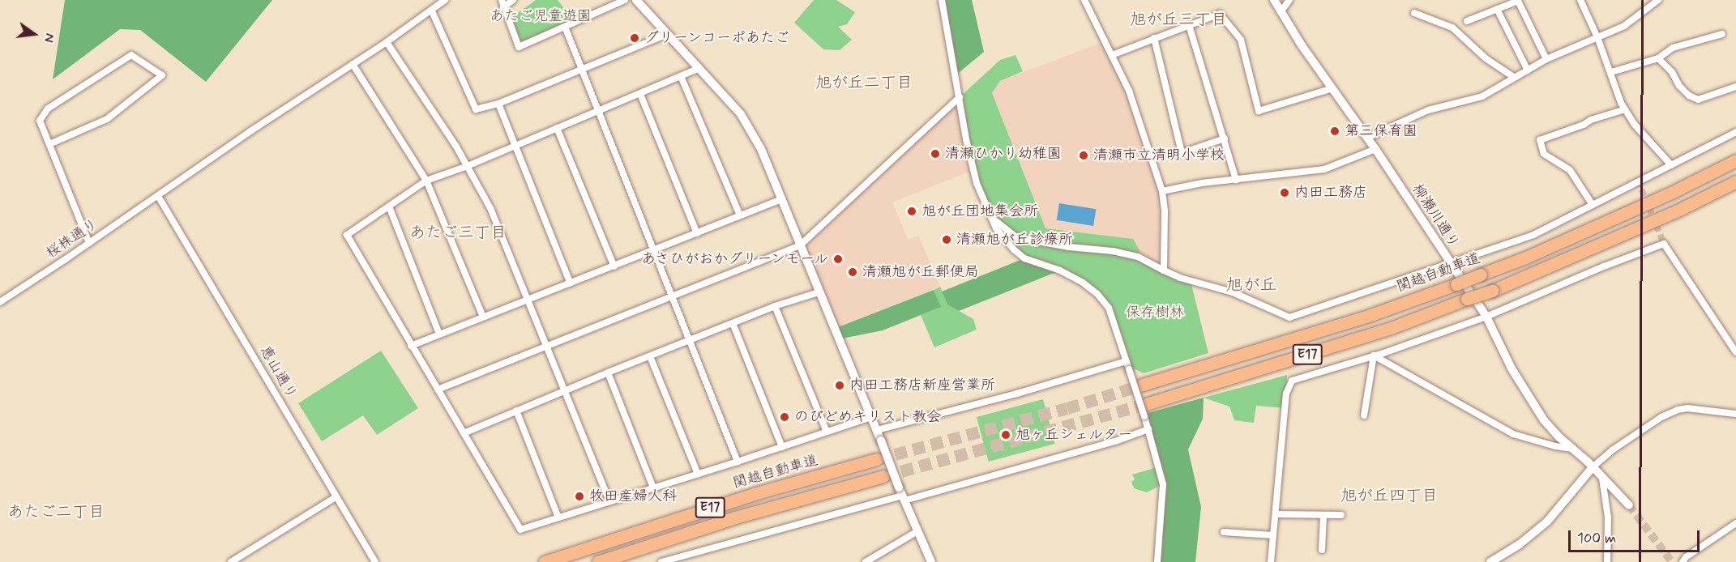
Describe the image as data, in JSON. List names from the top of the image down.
{
  "streets": {
    "highway": ["関越自動車道", "E17"],
    "street": ["柳瀬川通り", "桜株通り", "恵山通り"]
  },
  "crossings": [
    ["桜株通り", "恵山通り"]
  ],
  "districts": [
    "旭が丘三丁目",
    "旭が丘二丁目",
    "あたご三丁目",
    "旭が丘",
    "旭が丘四丁目",
    "あたご二丁目"
  ],
  "parks": ["あたご児童遊園", "保存樹林"],
  "places": [
    "グリーンコーポあたご",
    "第三保育園",
    "清瀬ひかり幼稚園",
    "清瀬市立清明小学校",
    "内田工務店",
    "旭が丘団地集会所",
    "清瀬旭が丘診療所",
    "あさひがおかグリーンモール",
    "清瀬旭が丘郵便局",
    "内田工務店新座営業所",
    "のびどめキリスト教会",
    "旭ヶ丘シェルター",
    "牧田産婦人科"
  ],
  "scale_bar": "100 m",
  "north": "right"
}
